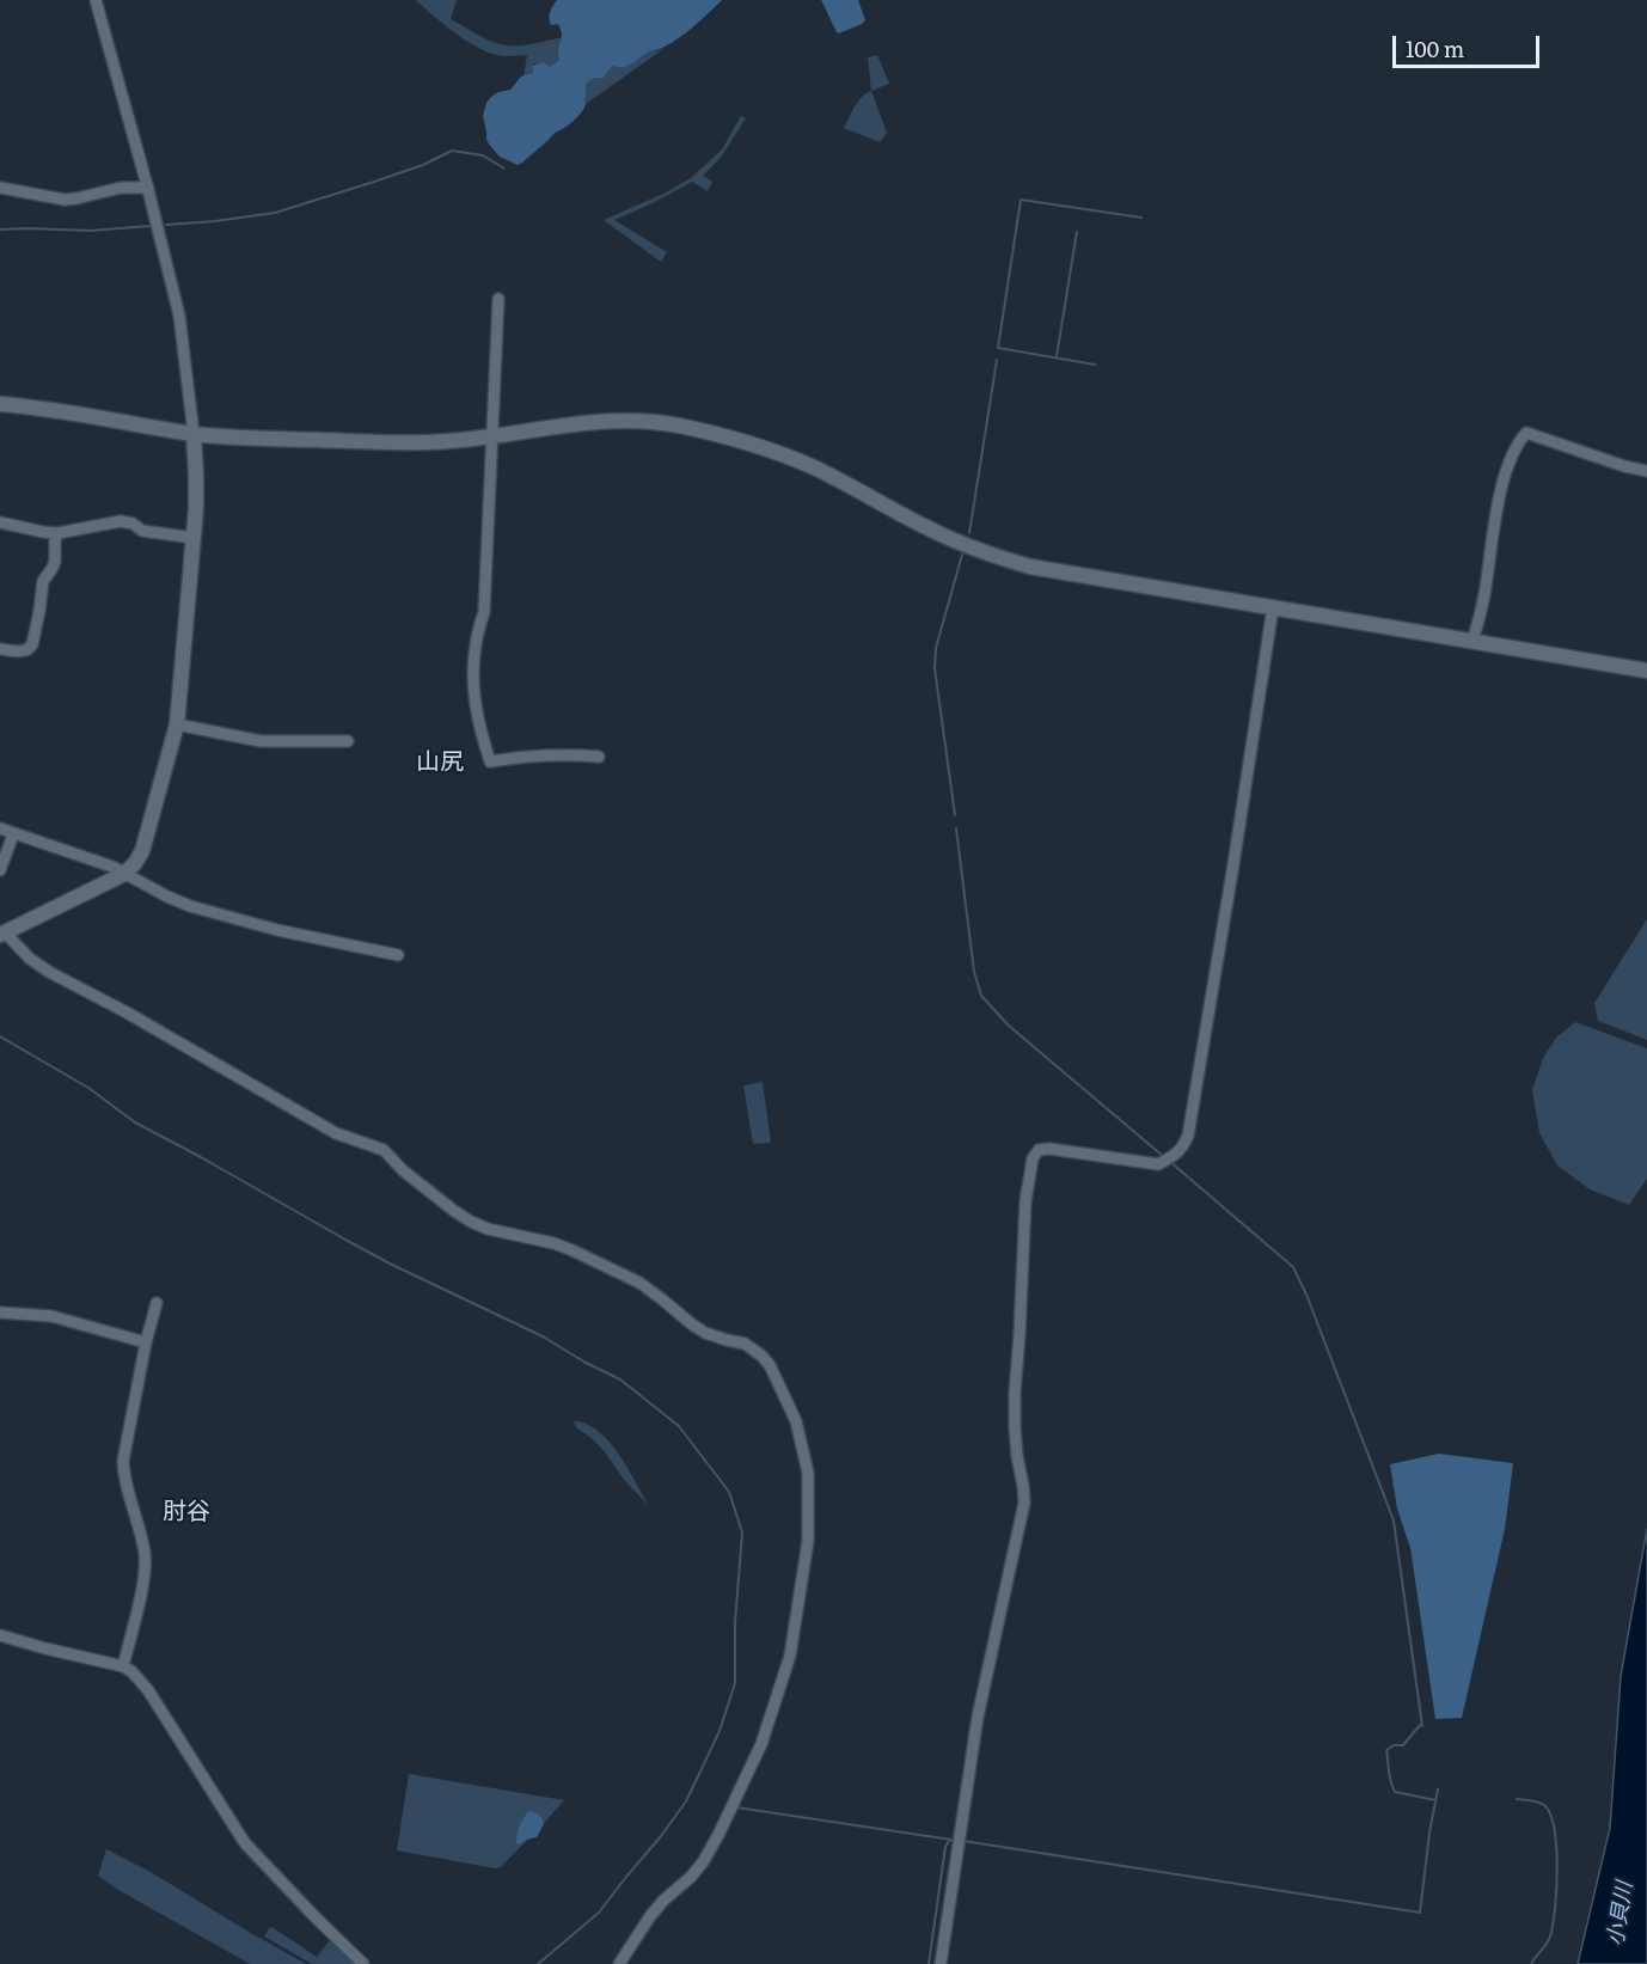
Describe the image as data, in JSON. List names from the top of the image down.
{
  "districts": ["山尻", "肘谷"],
  "water": ["小貝川"],
  "scale_bar": "100 m"
}
